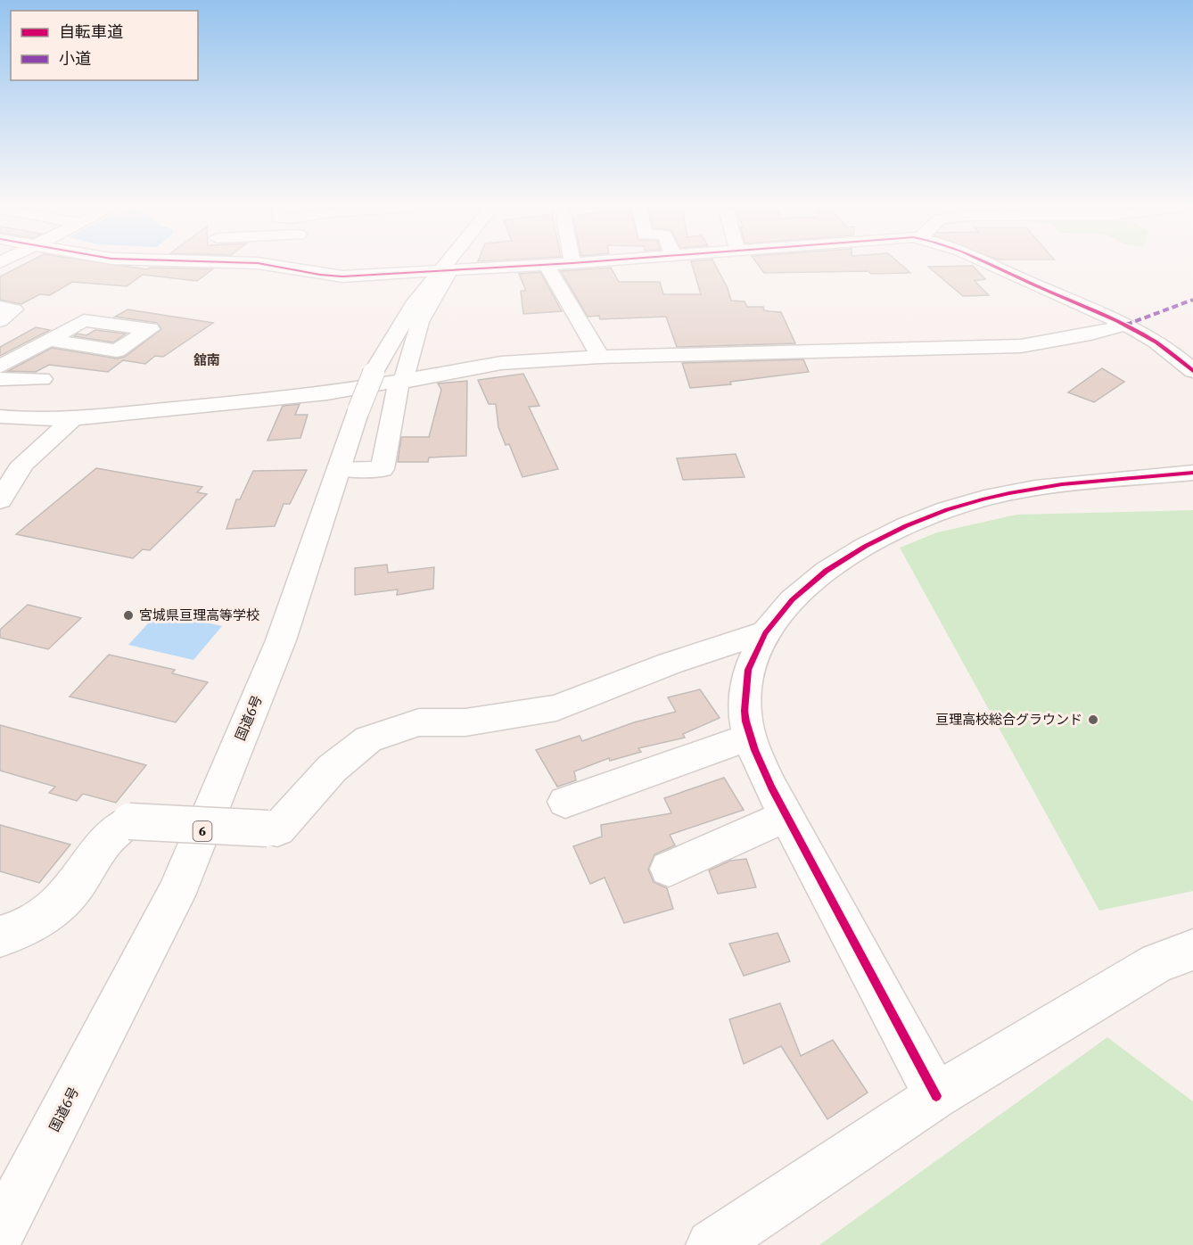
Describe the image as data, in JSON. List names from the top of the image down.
{
  "streets": {
    "main road": ["国道6号", "6"]
  },
  "districts": ["舘南"],
  "places": ["宮城県亘理高等学校", "亘理高校総合グラウンド"],
  "legend": ["自転車道", "小道"]
}
